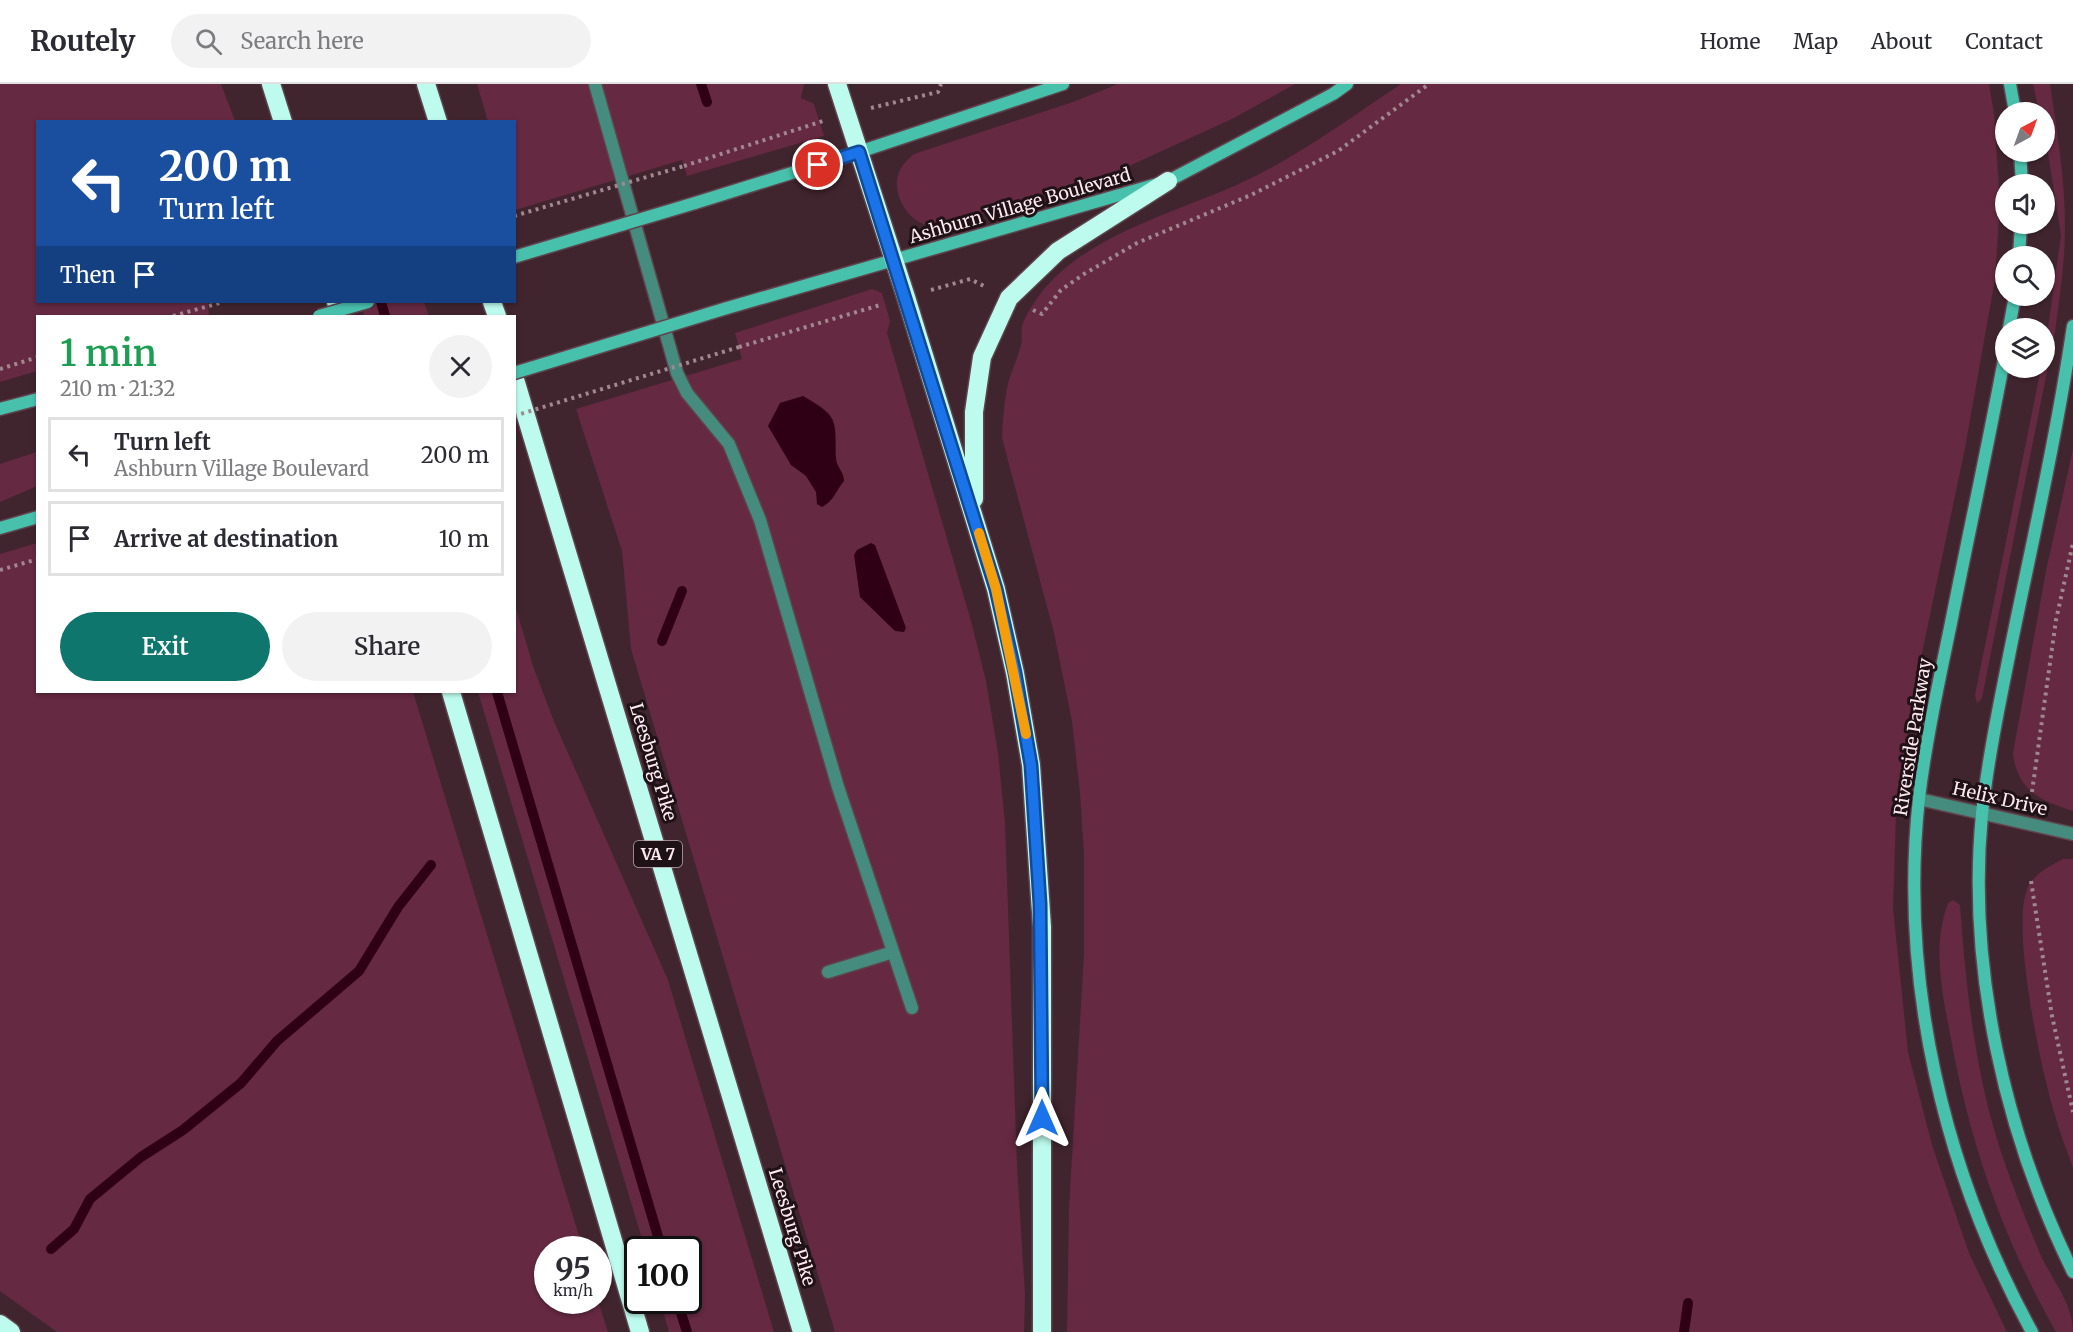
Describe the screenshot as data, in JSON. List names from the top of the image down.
{
  "streets": {
    "highway": ["Leesburg Pike", "VA 7"],
    "main road": ["Ashburn Village Boulevard", "Riverside Parkway"],
    "street": ["Helix Drive"]
  },
  "crossings": [
    ["Riverside Parkway", "Helix Drive"]
  ],
  "north": "top right",
  "page": {
    "header": "Routely",
    "search": "Search here",
    "nav": [
      "Home",
      "Map",
      "About",
      "Contact"
    ],
    "turn": ["200 m", "Turn left"],
    "then": "Then",
    "heading": ["1 min", "210 m · 21:32"],
    "list": [
      {
        "name": "Turn left",
        "note": "Ashburn Village Boulevard",
        "value": "200 m"
      },
      {
        "name": "Arrive at destination",
        "value": "10 m"
      }
    ],
    "buttons": ["Exit", "Share"],
    "speed": "95 km/h",
    "limit": "100"
  }
}
